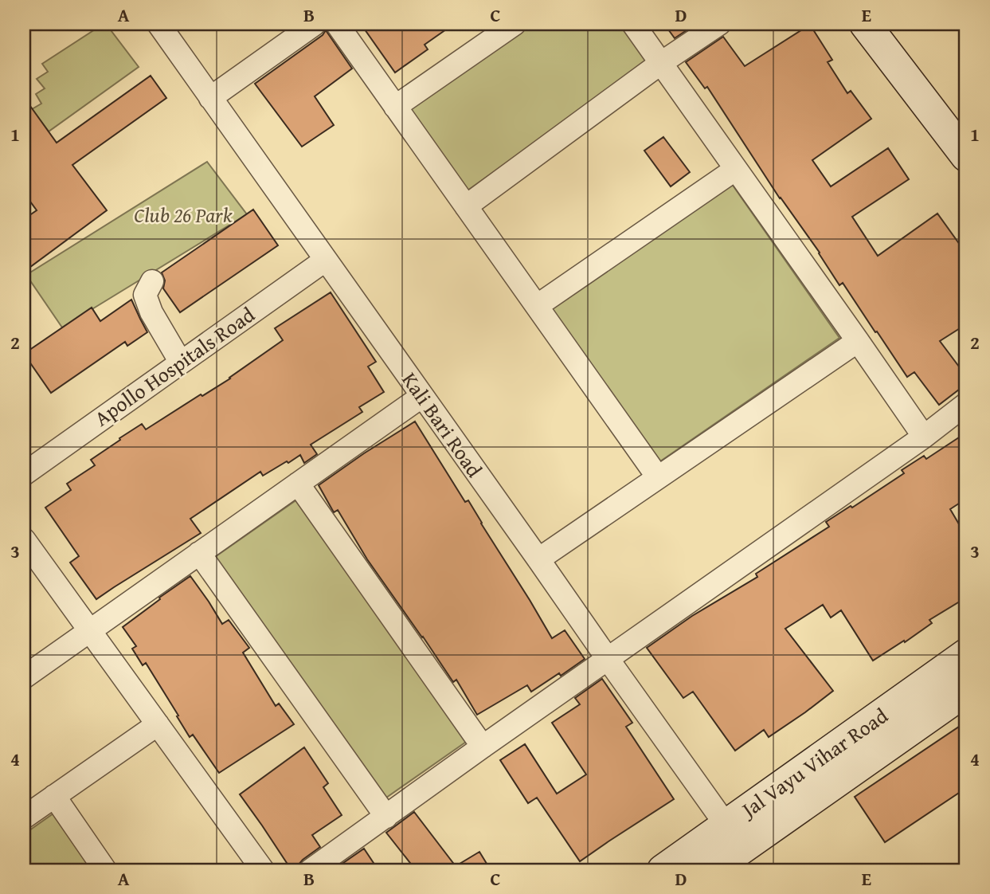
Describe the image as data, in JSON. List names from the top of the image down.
{
  "streets": {
    "street": ["Apollo Hospitals Road", "Kali Bari Road", "Jal Vayu Vihar Road"]
  },
  "crossings": [
    ["Apollo Hospitals Road", "Kali Bari Road"],
    ["Kali Bari Road", "Jal Vayu Vihar Road"]
  ],
  "parks": ["Club 26 Park"],
  "grid": {
    "columns": [
      "A",
      "B",
      "C",
      "D",
      "E"
    ],
    "rows": [
      "1",
      "2",
      "3",
      "4"
    ]
  }
}
